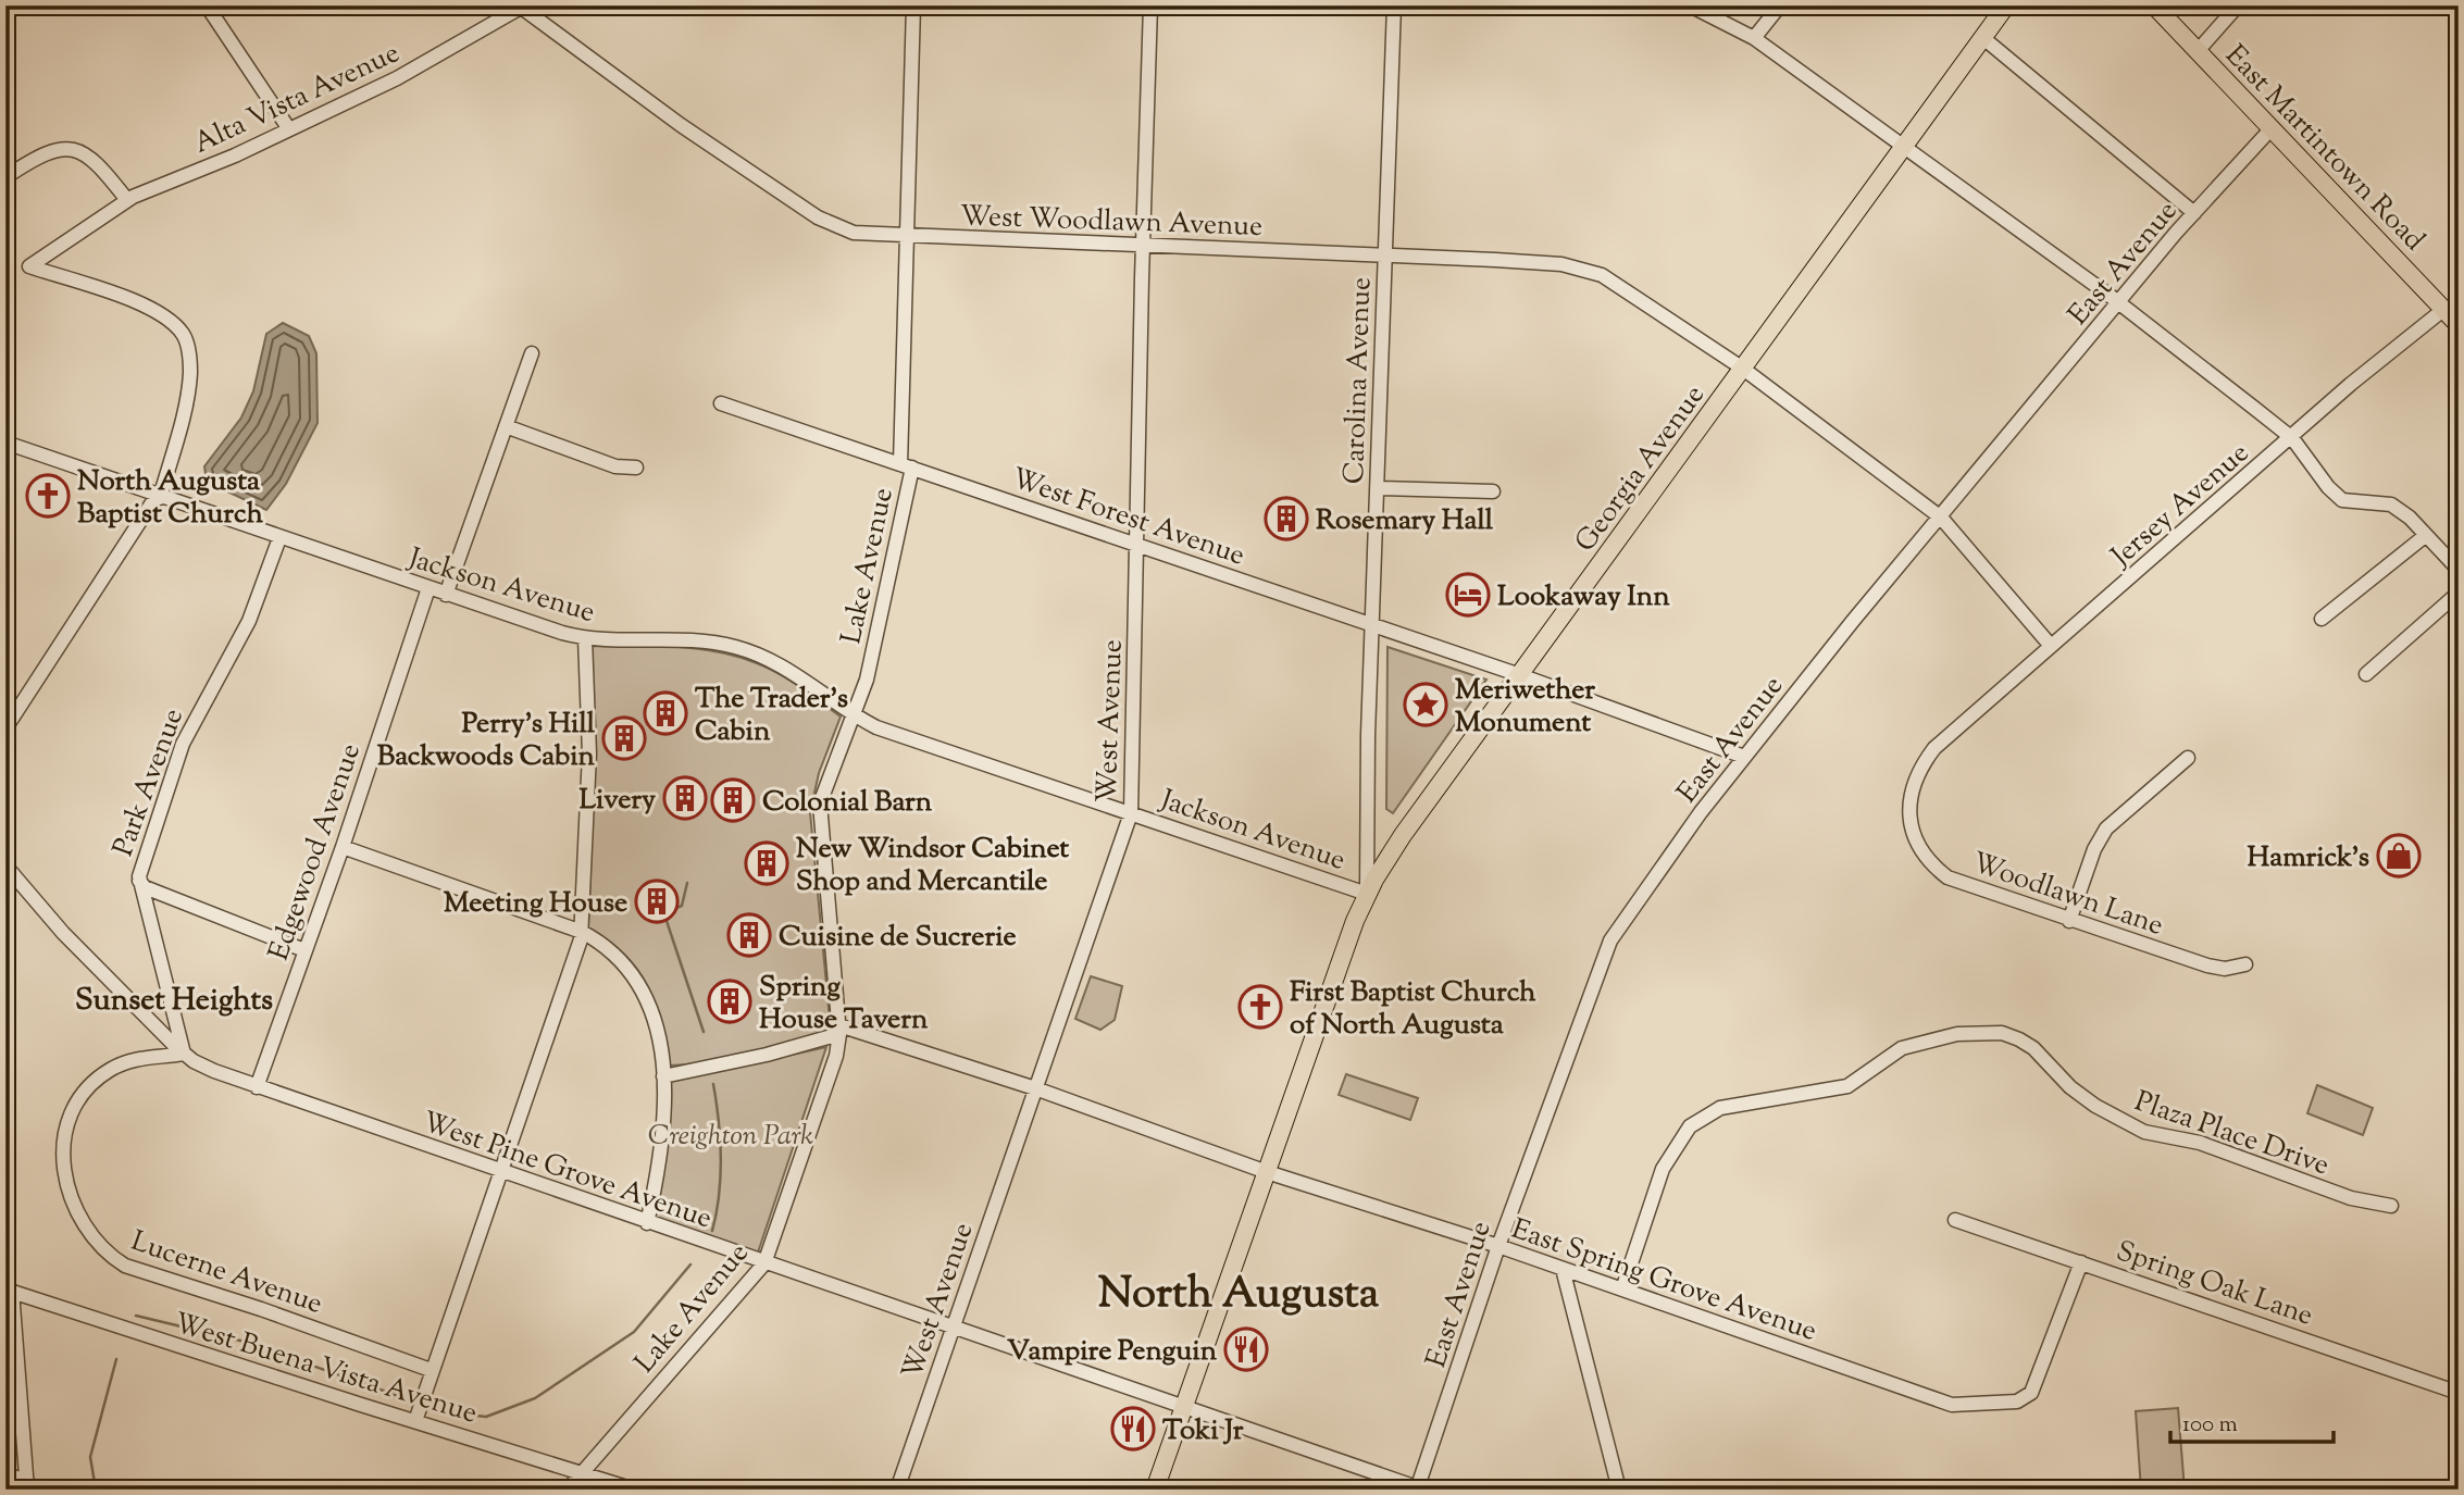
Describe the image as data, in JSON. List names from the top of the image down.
{
  "streets": {
    "main road": ["East Martintown Road", "Georgia Avenue"],
    "street": [
      "Alta Vista Avenue",
      "West Woodlawn Avenue",
      "East Avenue",
      "Carolina Avenue",
      "Jersey Avenue",
      "West Forest Avenue",
      "Lake Avenue",
      "Jackson Avenue",
      "West Avenue",
      "Park Avenue",
      "Edgewood Avenue",
      "Woodlawn Lane",
      "Plaza Place Drive",
      "West Pine Grove Avenue",
      "Lucerne Avenue",
      "East Spring Grove Avenue",
      "Spring Oak Lane",
      "West Buena Vista Avenue"
    ]
  },
  "crossings": [
    ["Alta Vista Avenue", "West Woodlawn Avenue"],
    ["Alta Vista Avenue", "Jackson Avenue"],
    ["East Martintown Road", "East Avenue"],
    ["East Martintown Road", "Jersey Avenue"],
    ["West Woodlawn Avenue", "East Avenue"],
    ["West Woodlawn Avenue", "Carolina Avenue"],
    ["West Woodlawn Avenue", "Georgia Avenue"],
    ["West Woodlawn Avenue", "Jersey Avenue"],
    ["West Woodlawn Avenue", "Lake Avenue"],
    ["West Woodlawn Avenue", "West Avenue"],
    ["East Avenue", "West Forest Avenue"],
    ["East Avenue", "West Pine Grove Avenue"],
    ["East Avenue", "East Spring Grove Avenue"],
    ["Carolina Avenue", "Georgia Avenue"],
    ["Carolina Avenue", "West Forest Avenue"],
    ["Carolina Avenue", "Jackson Avenue"],
    ["Georgia Avenue", "West Forest Avenue"],
    ["Georgia Avenue", "Jackson Avenue"],
    ["Georgia Avenue", "West Pine Grove Avenue"],
    ["Georgia Avenue", "East Spring Grove Avenue"],
    ["Jersey Avenue", "Woodlawn Lane"],
    ["West Forest Avenue", "Lake Avenue"],
    ["West Forest Avenue", "West Avenue"],
    ["Lake Avenue", "Jackson Avenue"],
    ["Lake Avenue", "West Pine Grove Avenue"],
    ["Lake Avenue", "East Spring Grove Avenue"],
    ["Lake Avenue", "West Buena Vista Avenue"],
    ["Jackson Avenue", "West Avenue"],
    ["Jackson Avenue", "Park Avenue"],
    ["Jackson Avenue", "Edgewood Avenue"],
    ["West Avenue", "West Pine Grove Avenue"],
    ["West Avenue", "East Spring Grove Avenue"],
    ["Park Avenue", "West Pine Grove Avenue"],
    ["Park Avenue", "Lucerne Avenue"],
    ["Edgewood Avenue", "West Pine Grove Avenue"],
    ["Plaza Place Drive", "East Spring Grove Avenue"],
    ["West Pine Grove Avenue", "Lucerne Avenue"],
    ["East Spring Grove Avenue", "Spring Oak Lane"]
  ],
  "districts": ["Sunset Heights", "North Augusta"],
  "parks": ["Creighton Park"],
  "places": {
    "church": ["North Augusta Baptist Church", "First Baptist Church of North Augusta"],
    "building": [
      "Rosemary Hall",
      "The Trader's Cabin",
      "Perry's Hill Backwoods Cabin",
      "Livery",
      "Colonial Barn",
      "New Windsor Cabinet Shop and Mercantile",
      "Meeting House",
      "Cuisine de Sucrerie",
      "Spring House Tavern"
    ],
    "hotel": ["Lookaway Inn"],
    "place": ["Meriwether Monument"],
    "shop": ["Hamrick's"],
    "restaurant": ["Vampire Penguin", "Toki Jr"]
  },
  "scale_bar": "100 m"
}
